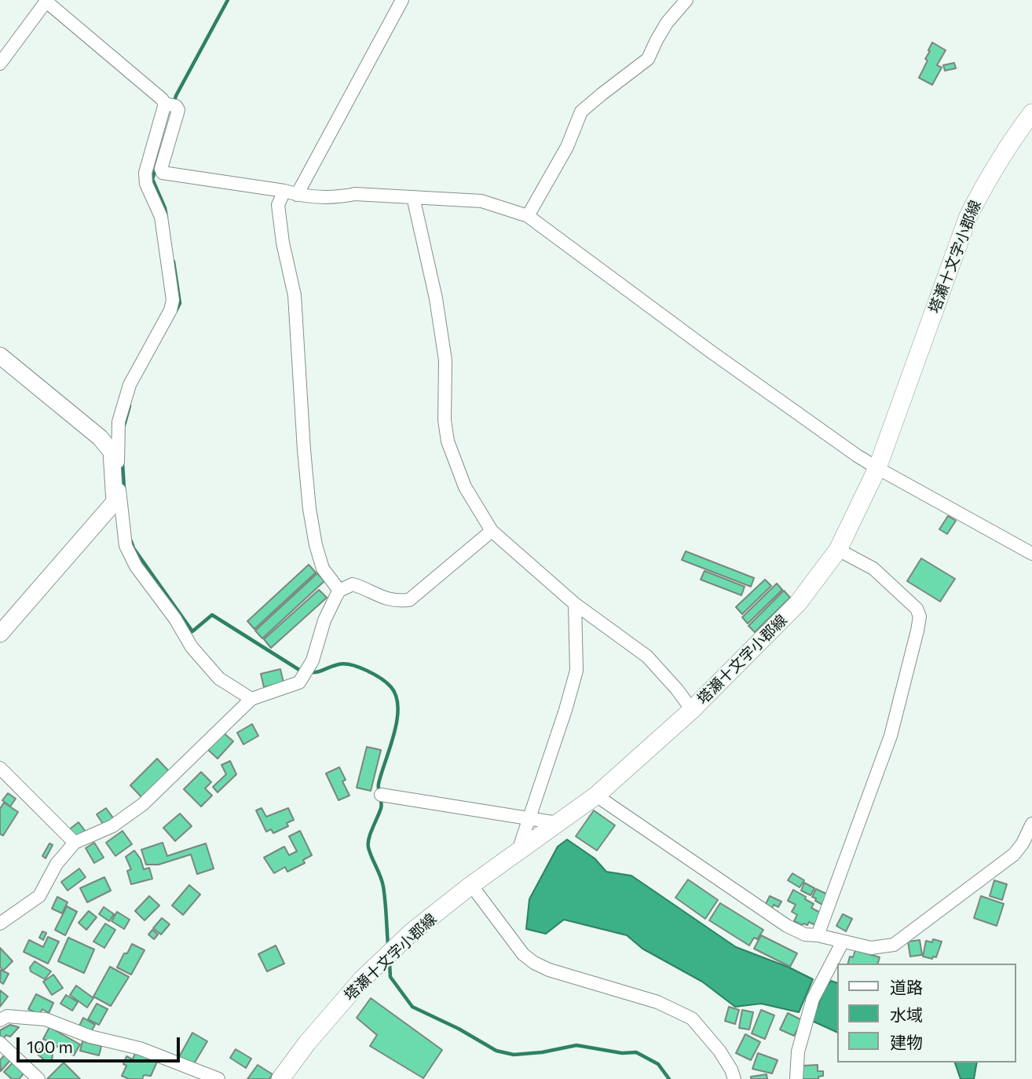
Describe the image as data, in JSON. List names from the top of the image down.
{
  "streets": {
    "main road": ["塔瀬十文字小郡線"]
  },
  "legend": ["道路", "水域", "建物"],
  "scale_bar": "100 m"
}
